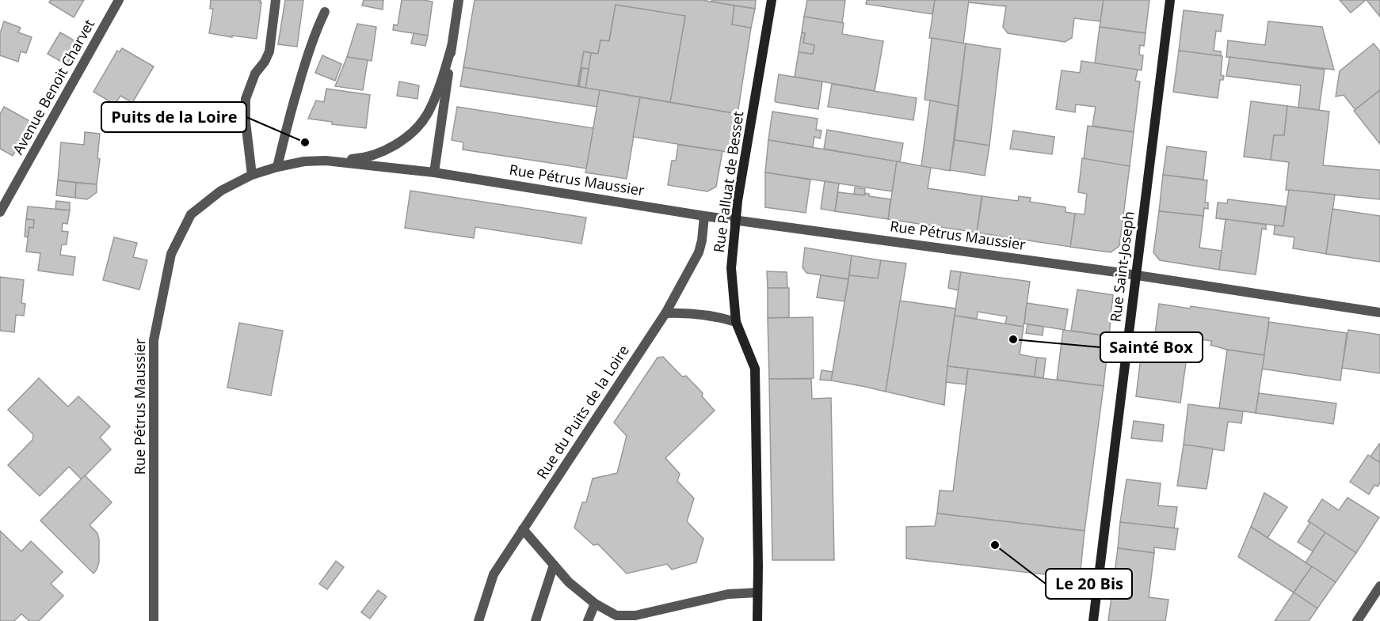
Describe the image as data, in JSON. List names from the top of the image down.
{
  "streets": {
    "main road": ["Rue Palluat de Besset", "Rue Saint-Joseph"],
    "street": ["Avenue Benoit Charvet", "Rue Pétrus Maussier", "Rue du Puits de la Loire"]
  },
  "crossings": [
    ["Rue Pétrus Maussier", "Rue Palluat de Besset"],
    ["Rue Pétrus Maussier", "Rue Saint-Joseph"],
    ["Rue Pétrus Maussier", "Rue du Puits de la Loire"]
  ],
  "places": ["Puits de la Loire", "Sainté Box", "Le 20 Bis"]
}
